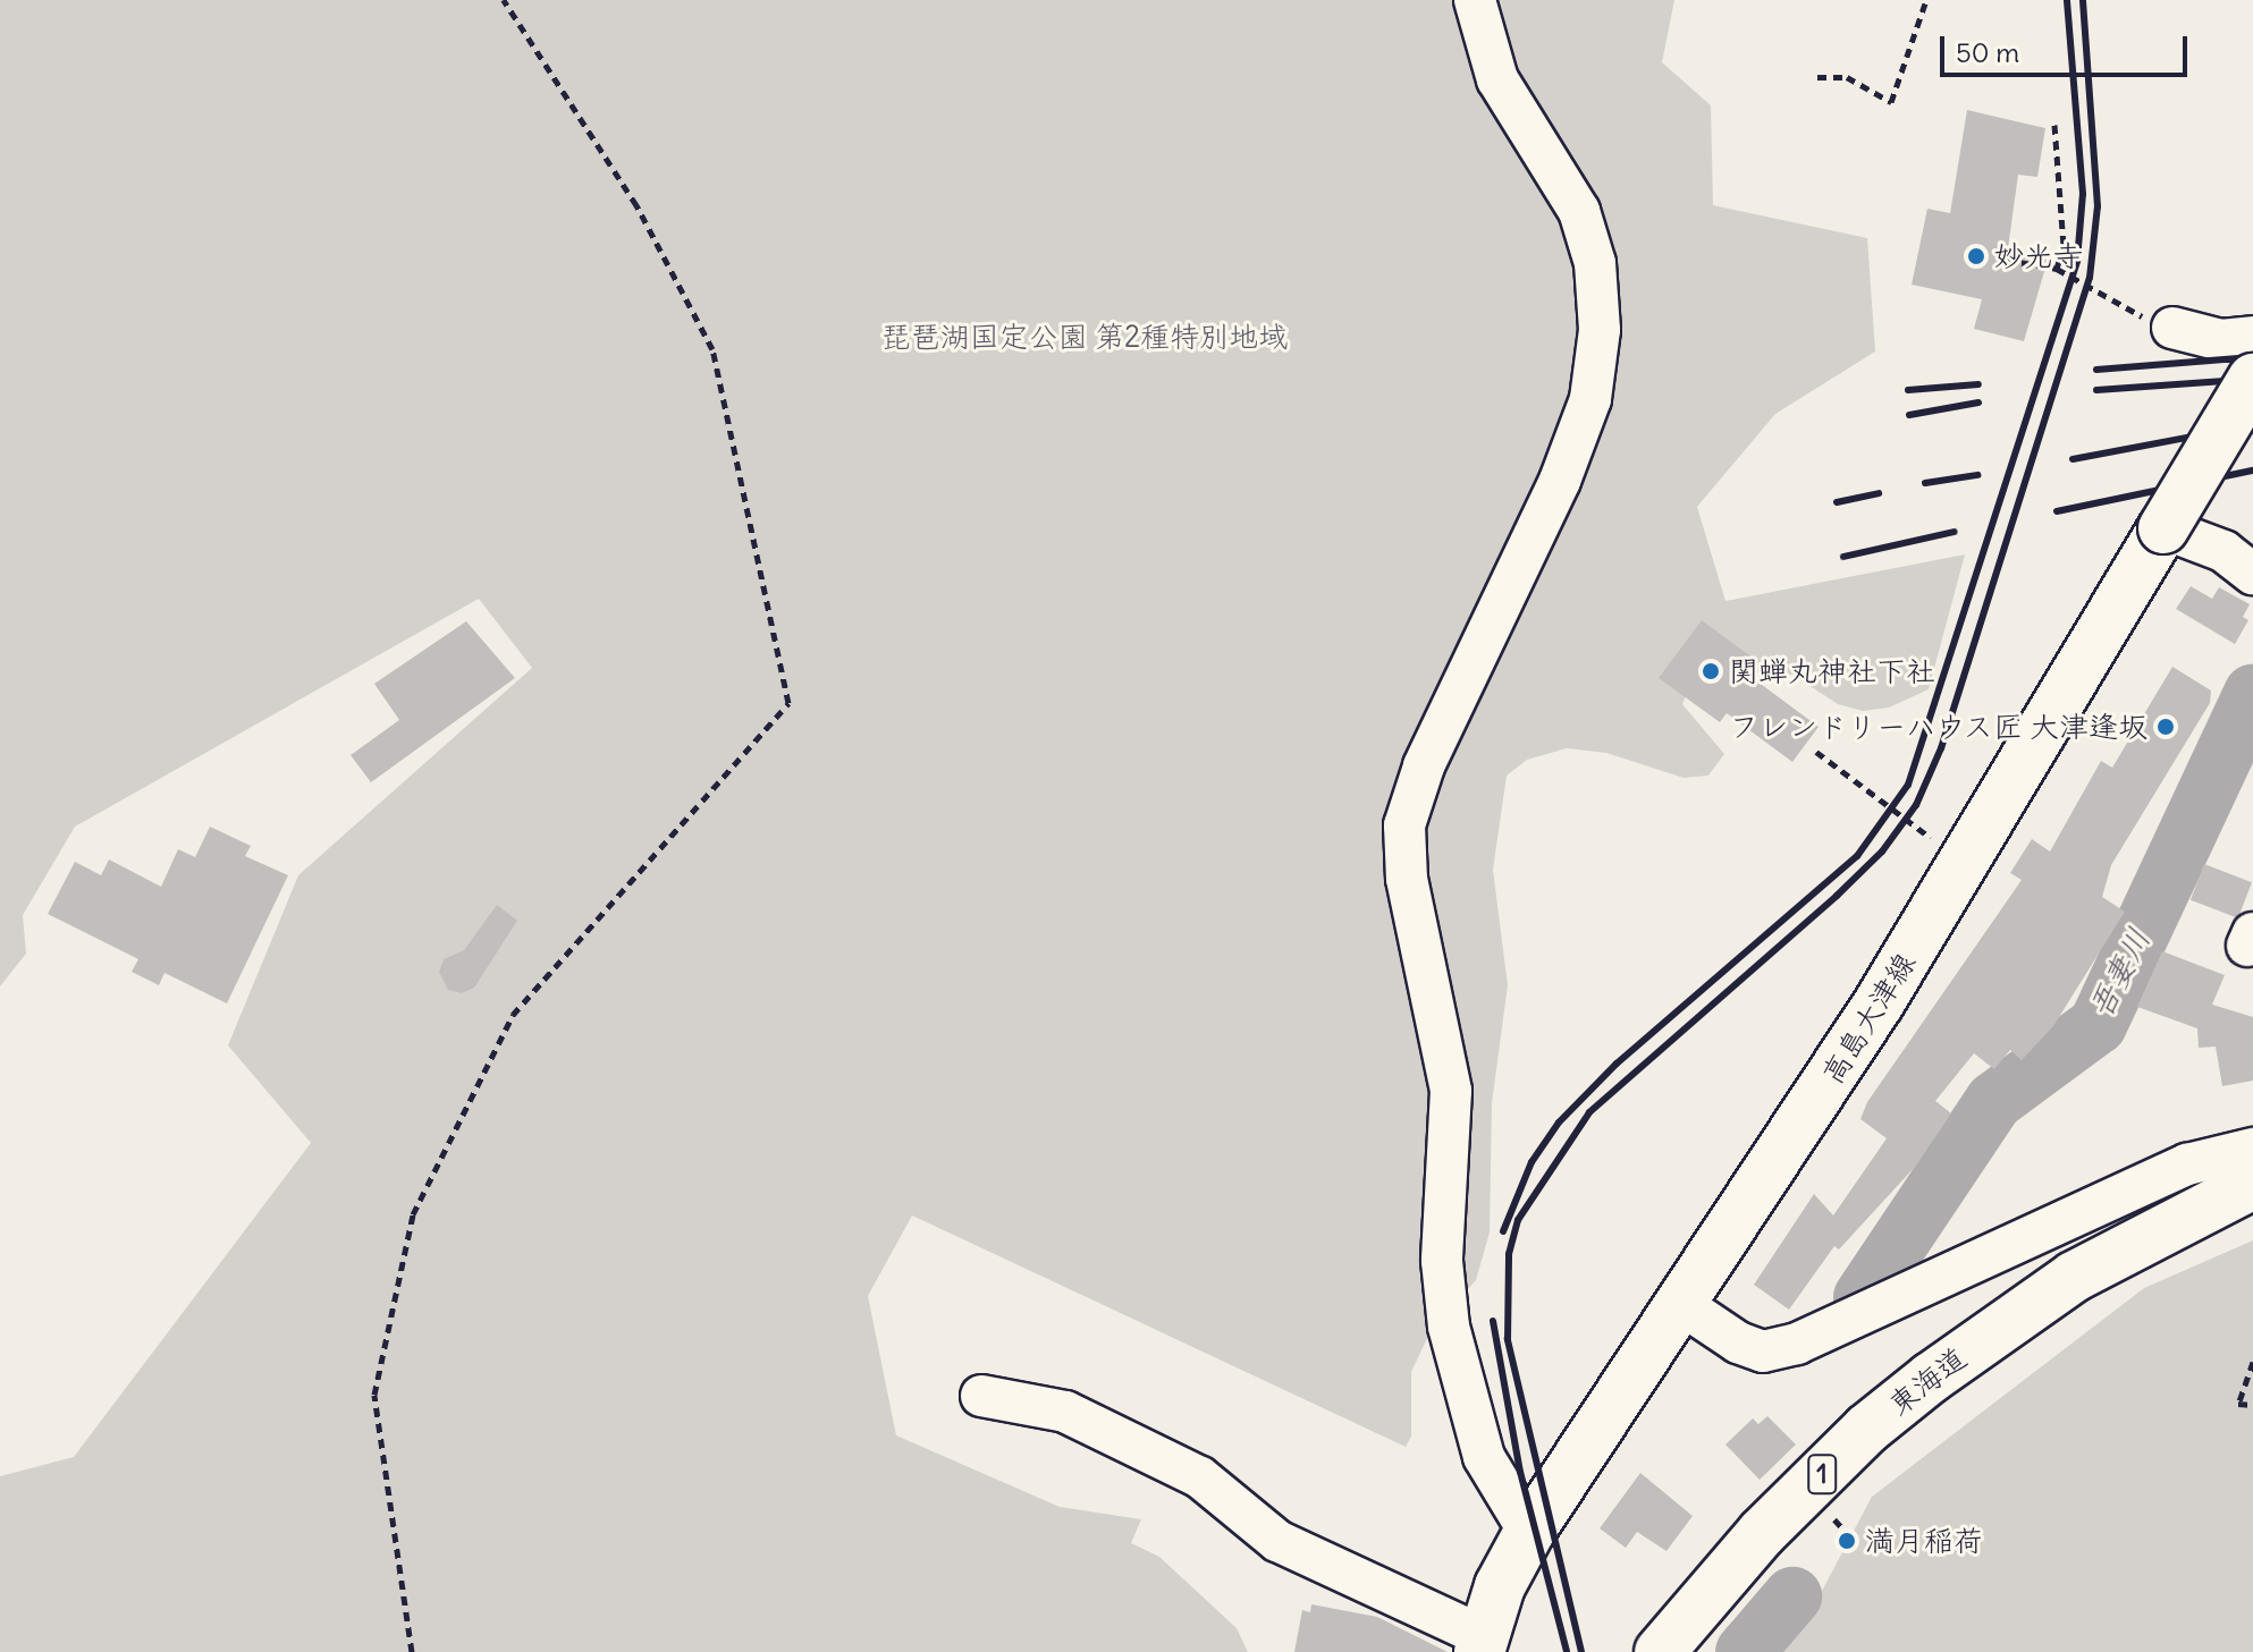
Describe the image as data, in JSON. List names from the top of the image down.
{
  "streets": {
    "main road": ["高島大津線", "東海道", "1"]
  },
  "water": ["吾妻川"],
  "parks": ["琵琶湖国定公園 第2種特別地域"],
  "places": [
    "妙光寺",
    "関蝉丸神社下社",
    "フレンドリーハウス匠 大津逢坂",
    "満月稲荷"
  ],
  "scale_bar": "50 m"
}
